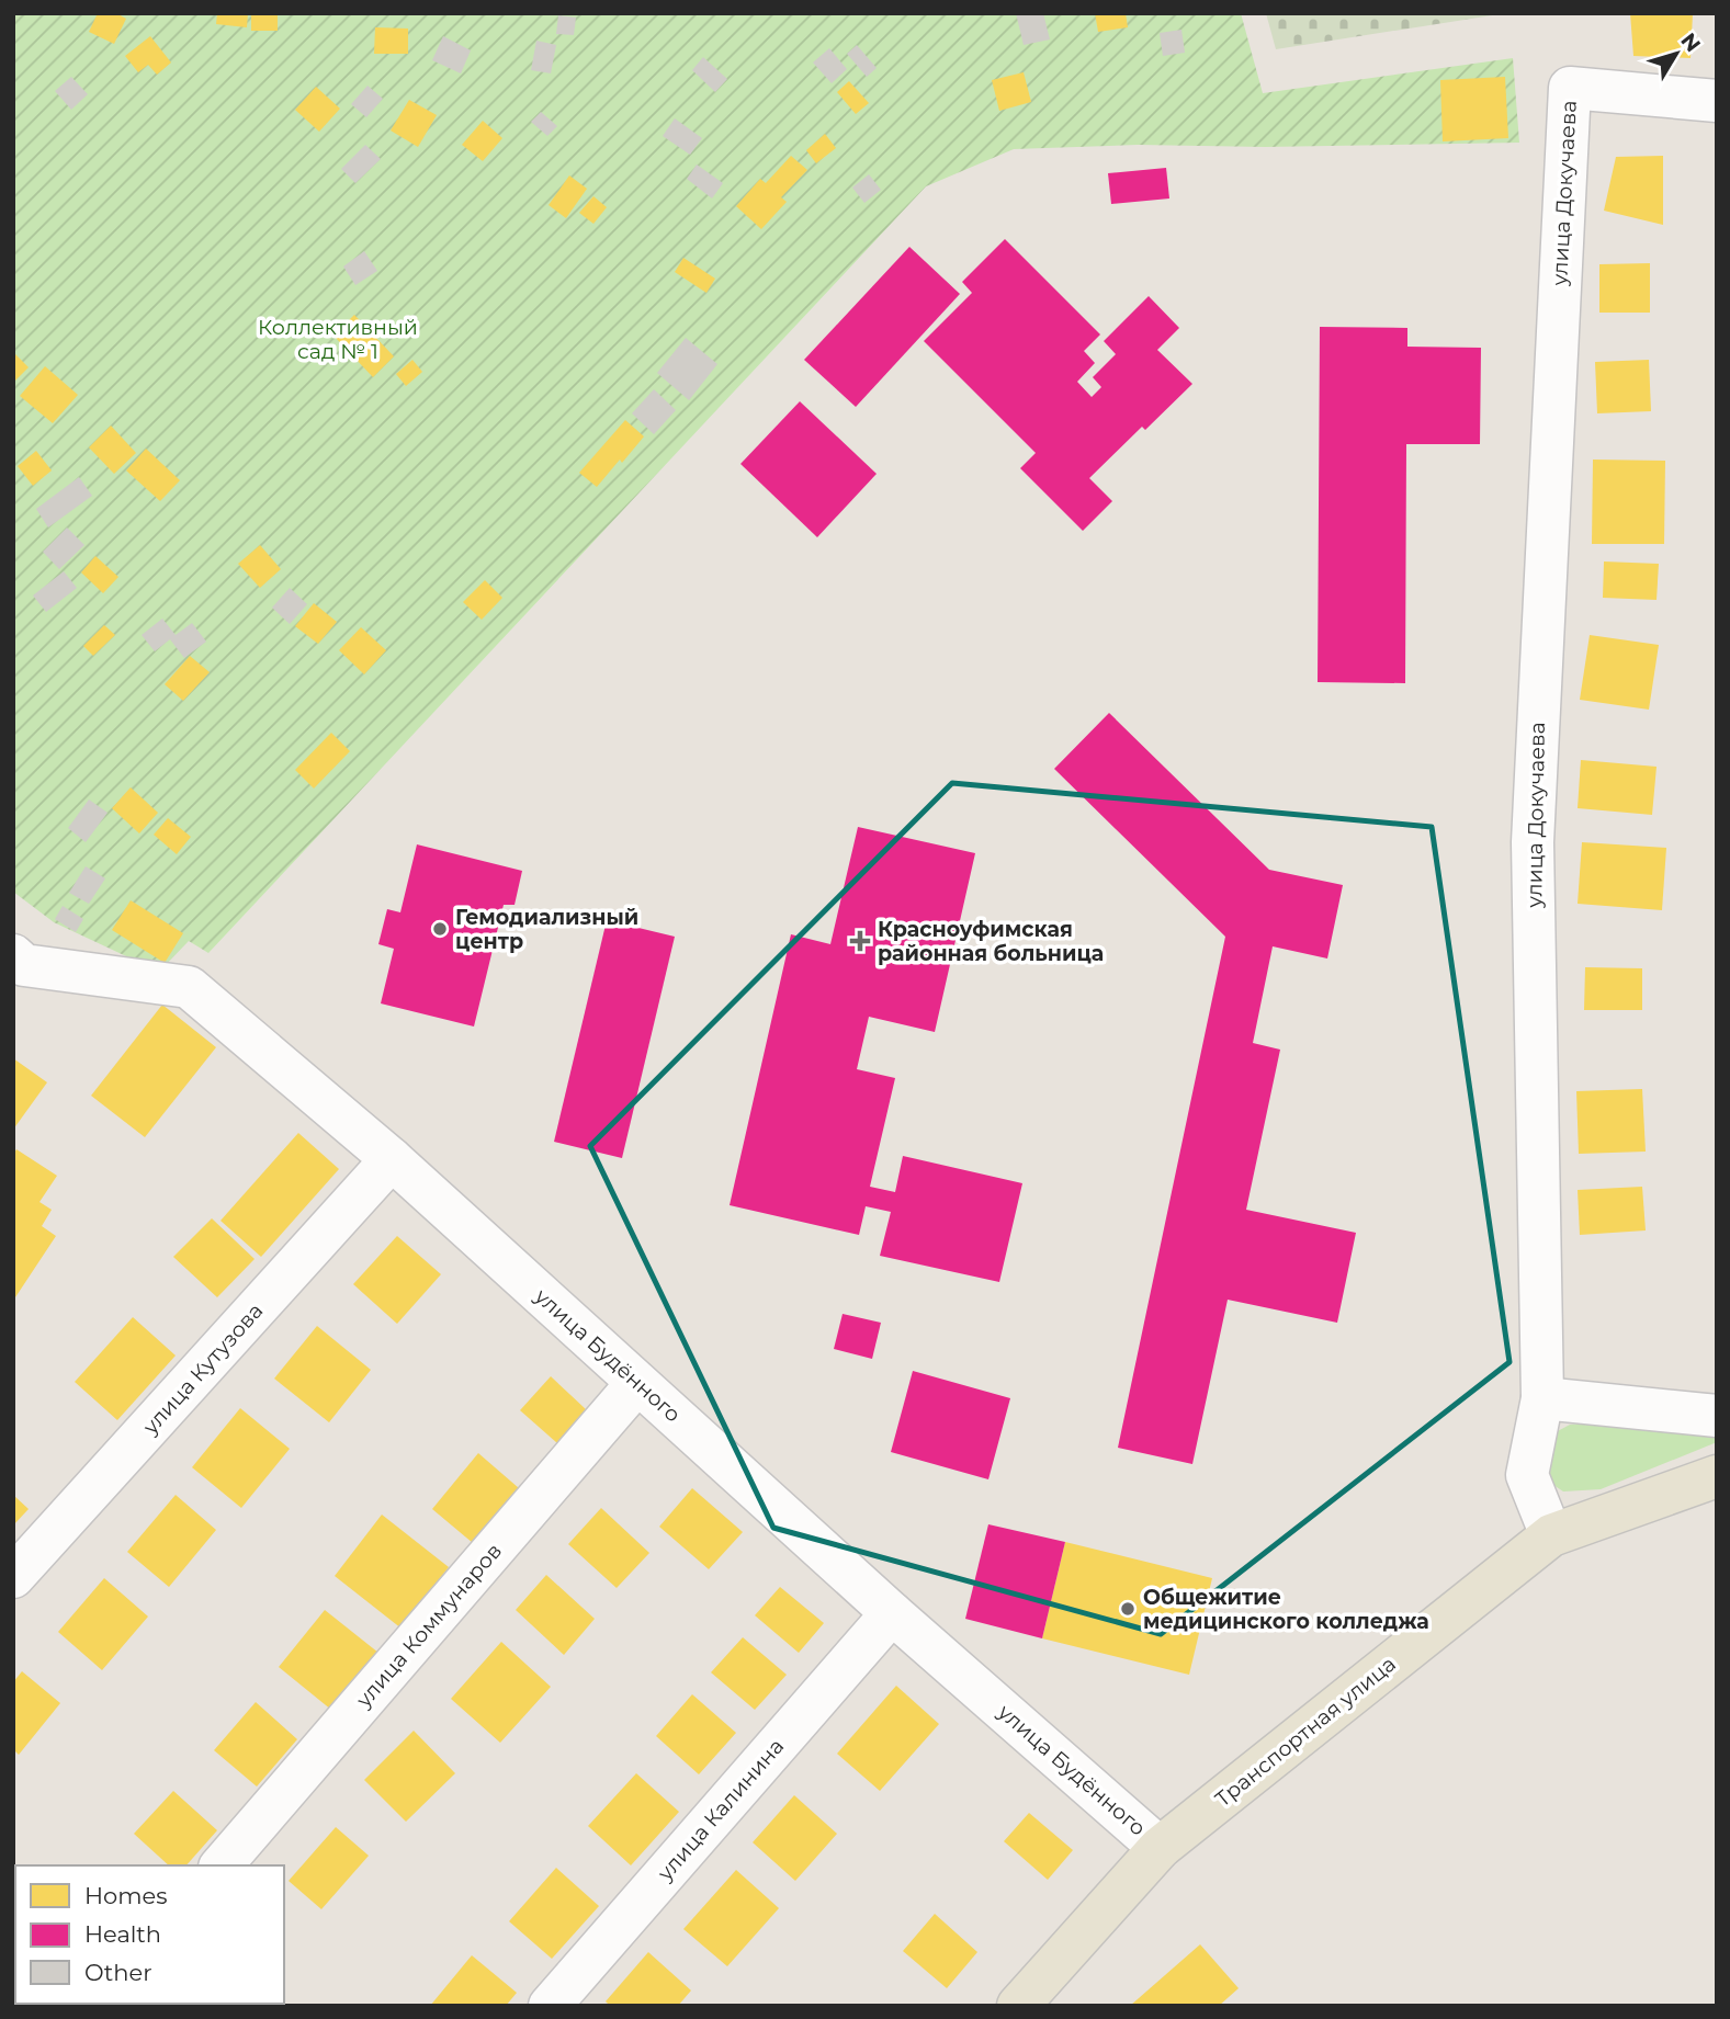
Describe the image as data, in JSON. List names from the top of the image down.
{
  "streets": {
    "main road": ["Транспортная улица"],
    "street": [
      "улица Докучаева",
      "улица Будённого",
      "улица Кутузова",
      "улица Коммунаров",
      "улица Калинина"
    ]
  },
  "crossings": [
    ["улица Докучаева", "Транспортная улица"],
    ["улица Будённого", "улица Кутузова"],
    ["улица Будённого", "улица Коммунаров"],
    ["улица Будённого", "Транспортная улица"],
    ["улица Будённого", "улица Калинина"]
  ],
  "parks": ["Коллективный сад № 1"],
  "places": {
    "other": ["Гемодиализный центр", "Общежитие медицинского колледжа"],
    "health": ["Красноуфимская районная больница"]
  },
  "legend": ["Homes", "Health", "Other"],
  "north": "top right"
}
